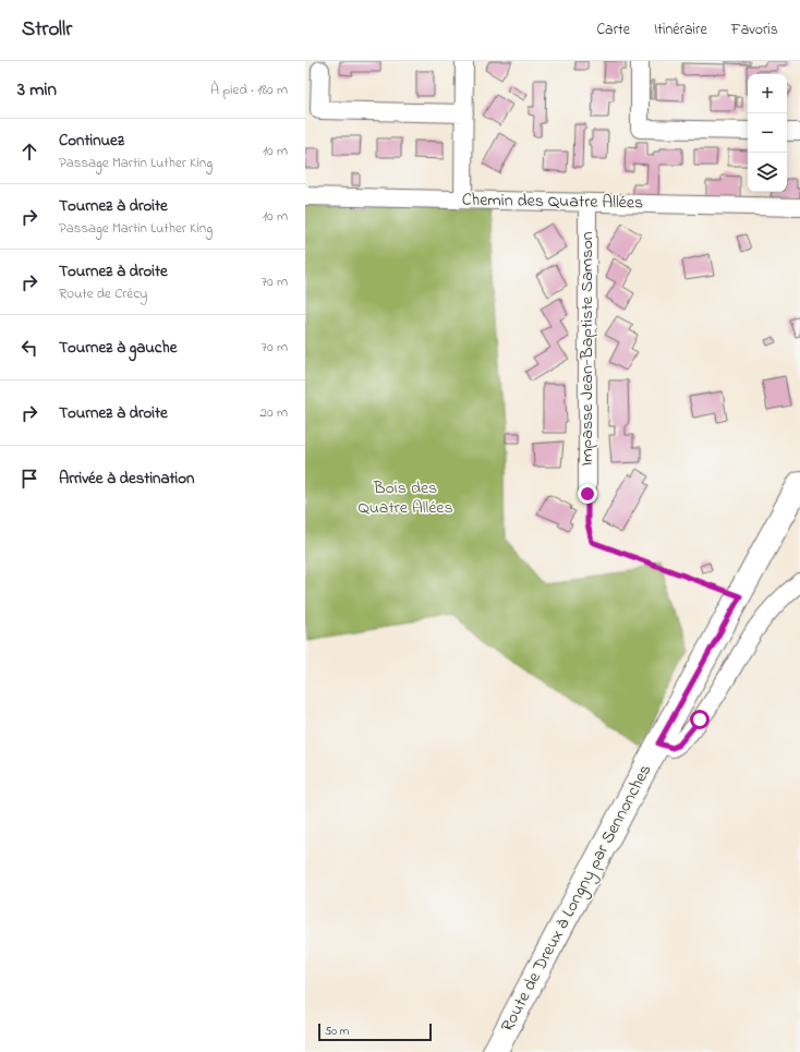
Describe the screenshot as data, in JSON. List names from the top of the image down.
{
  "streets": {
    "main road": ["Route de Dreux à Longny par Sennonches"],
    "street": ["Chemin des Quatre Allées", "Impasse Jean-Baptiste Samson"]
  },
  "crossings": [
    ["Chemin des Quatre Allées", "Impasse Jean-Baptiste Samson"]
  ],
  "parks": ["Bois des Quatre Allées"],
  "scale_bar": "50 m",
  "page": {
    "header": "Strollr",
    "nav": ["Carte", "Itinéraire", "Favoris"],
    "heading": ["3 min", "À pied · 180 m"],
    "map_buttons": ["+", "−"],
    "list": [
      ["Continuez", "Passage Martin Luther King", "10 m"],
      ["Tournez à droite", "Passage Martin Luther King", "10 m"],
      ["Tournez à droite", "Route de Crécy", "70 m"],
      ["Tournez à gauche", "70 m"],
      ["Tournez à droite", "20 m"],
      "Arrivée à destination"
    ],
    "scale": "50 m"
  }
}
